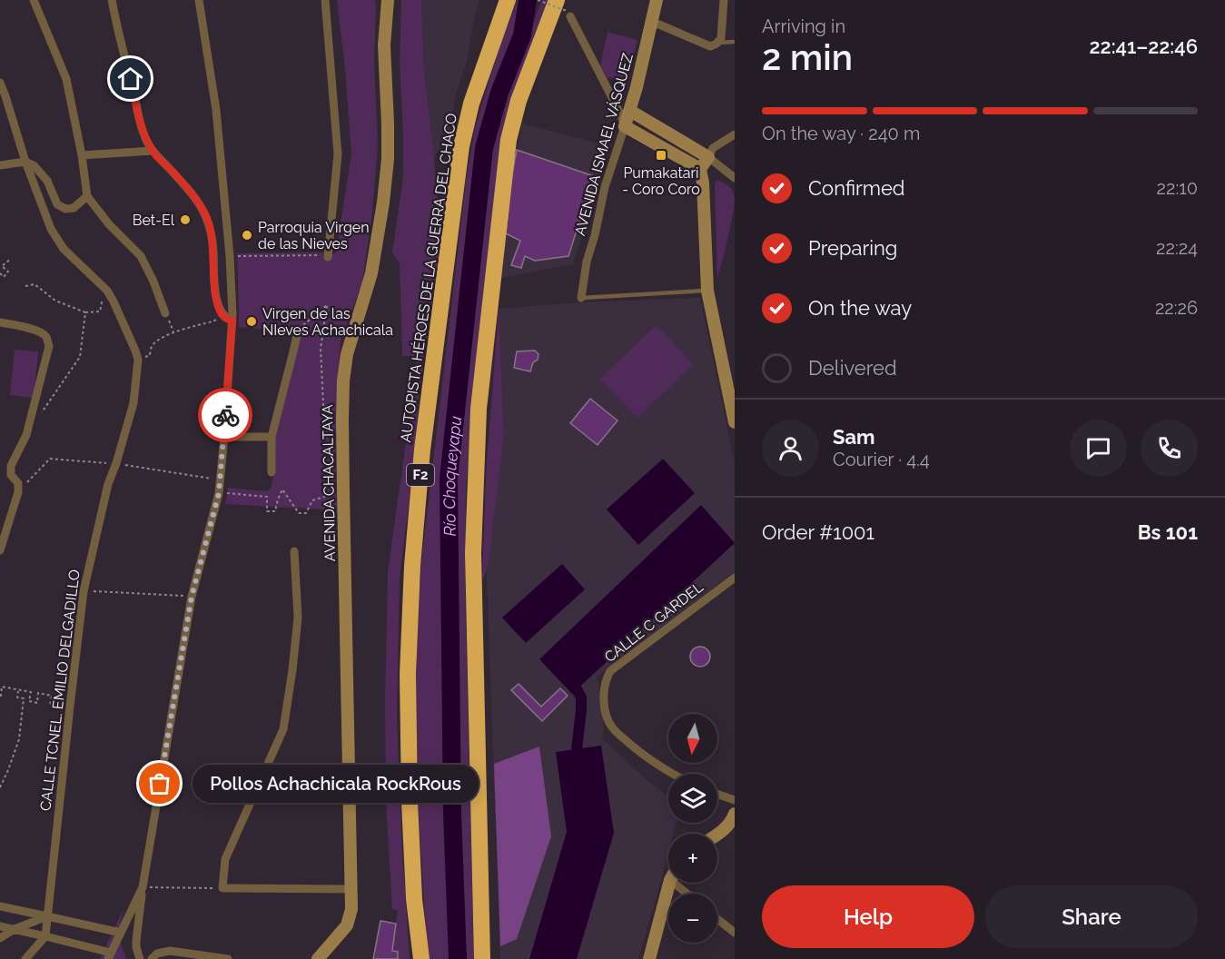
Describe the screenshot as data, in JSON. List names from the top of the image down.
{
  "streets": {
    "highway": ["AUTOPISTA HÉROES DE LA GUERRA DEL CHACO", "F2"],
    "street": [
      "AVENIDA ISMAEL VÁSQUEZ",
      "AVENIDA CHACALTAYA",
      "CALLE C GARDEL",
      "CALLE TCNEL. EMILIO DELGADILLO"
    ]
  },
  "water": ["Río Choqueyapu"],
  "places": {
    "transit": ["Pumakatari - Coro Coro"],
    "other": [
      "Bet-El",
      "Parroquia Virgen de las Nieves",
      "Virgen de las NIeves Achachicala",
      "Pollos Achachicala RockRous"
    ]
  },
  "north": "bottom",
  "page": {
    "heading": ["2 min", "Arriving in", "22:41–22:46"],
    "panel": [
      "Sam",
      "Courier · 4.4",
      "Order #1001",
      "Bs 101"
    ],
    "bar": "On the way · 240 m",
    "list": [
      ["Confirmed", "22:10"],
      ["Preparing", "22:24"],
      ["On the way", "22:26"],
      "Delivered"
    ],
    "map_buttons": ["+", "−"],
    "bubble": "Pollos Achachicala RockRous",
    "buttons": ["Help", "Share"]
  }
}
